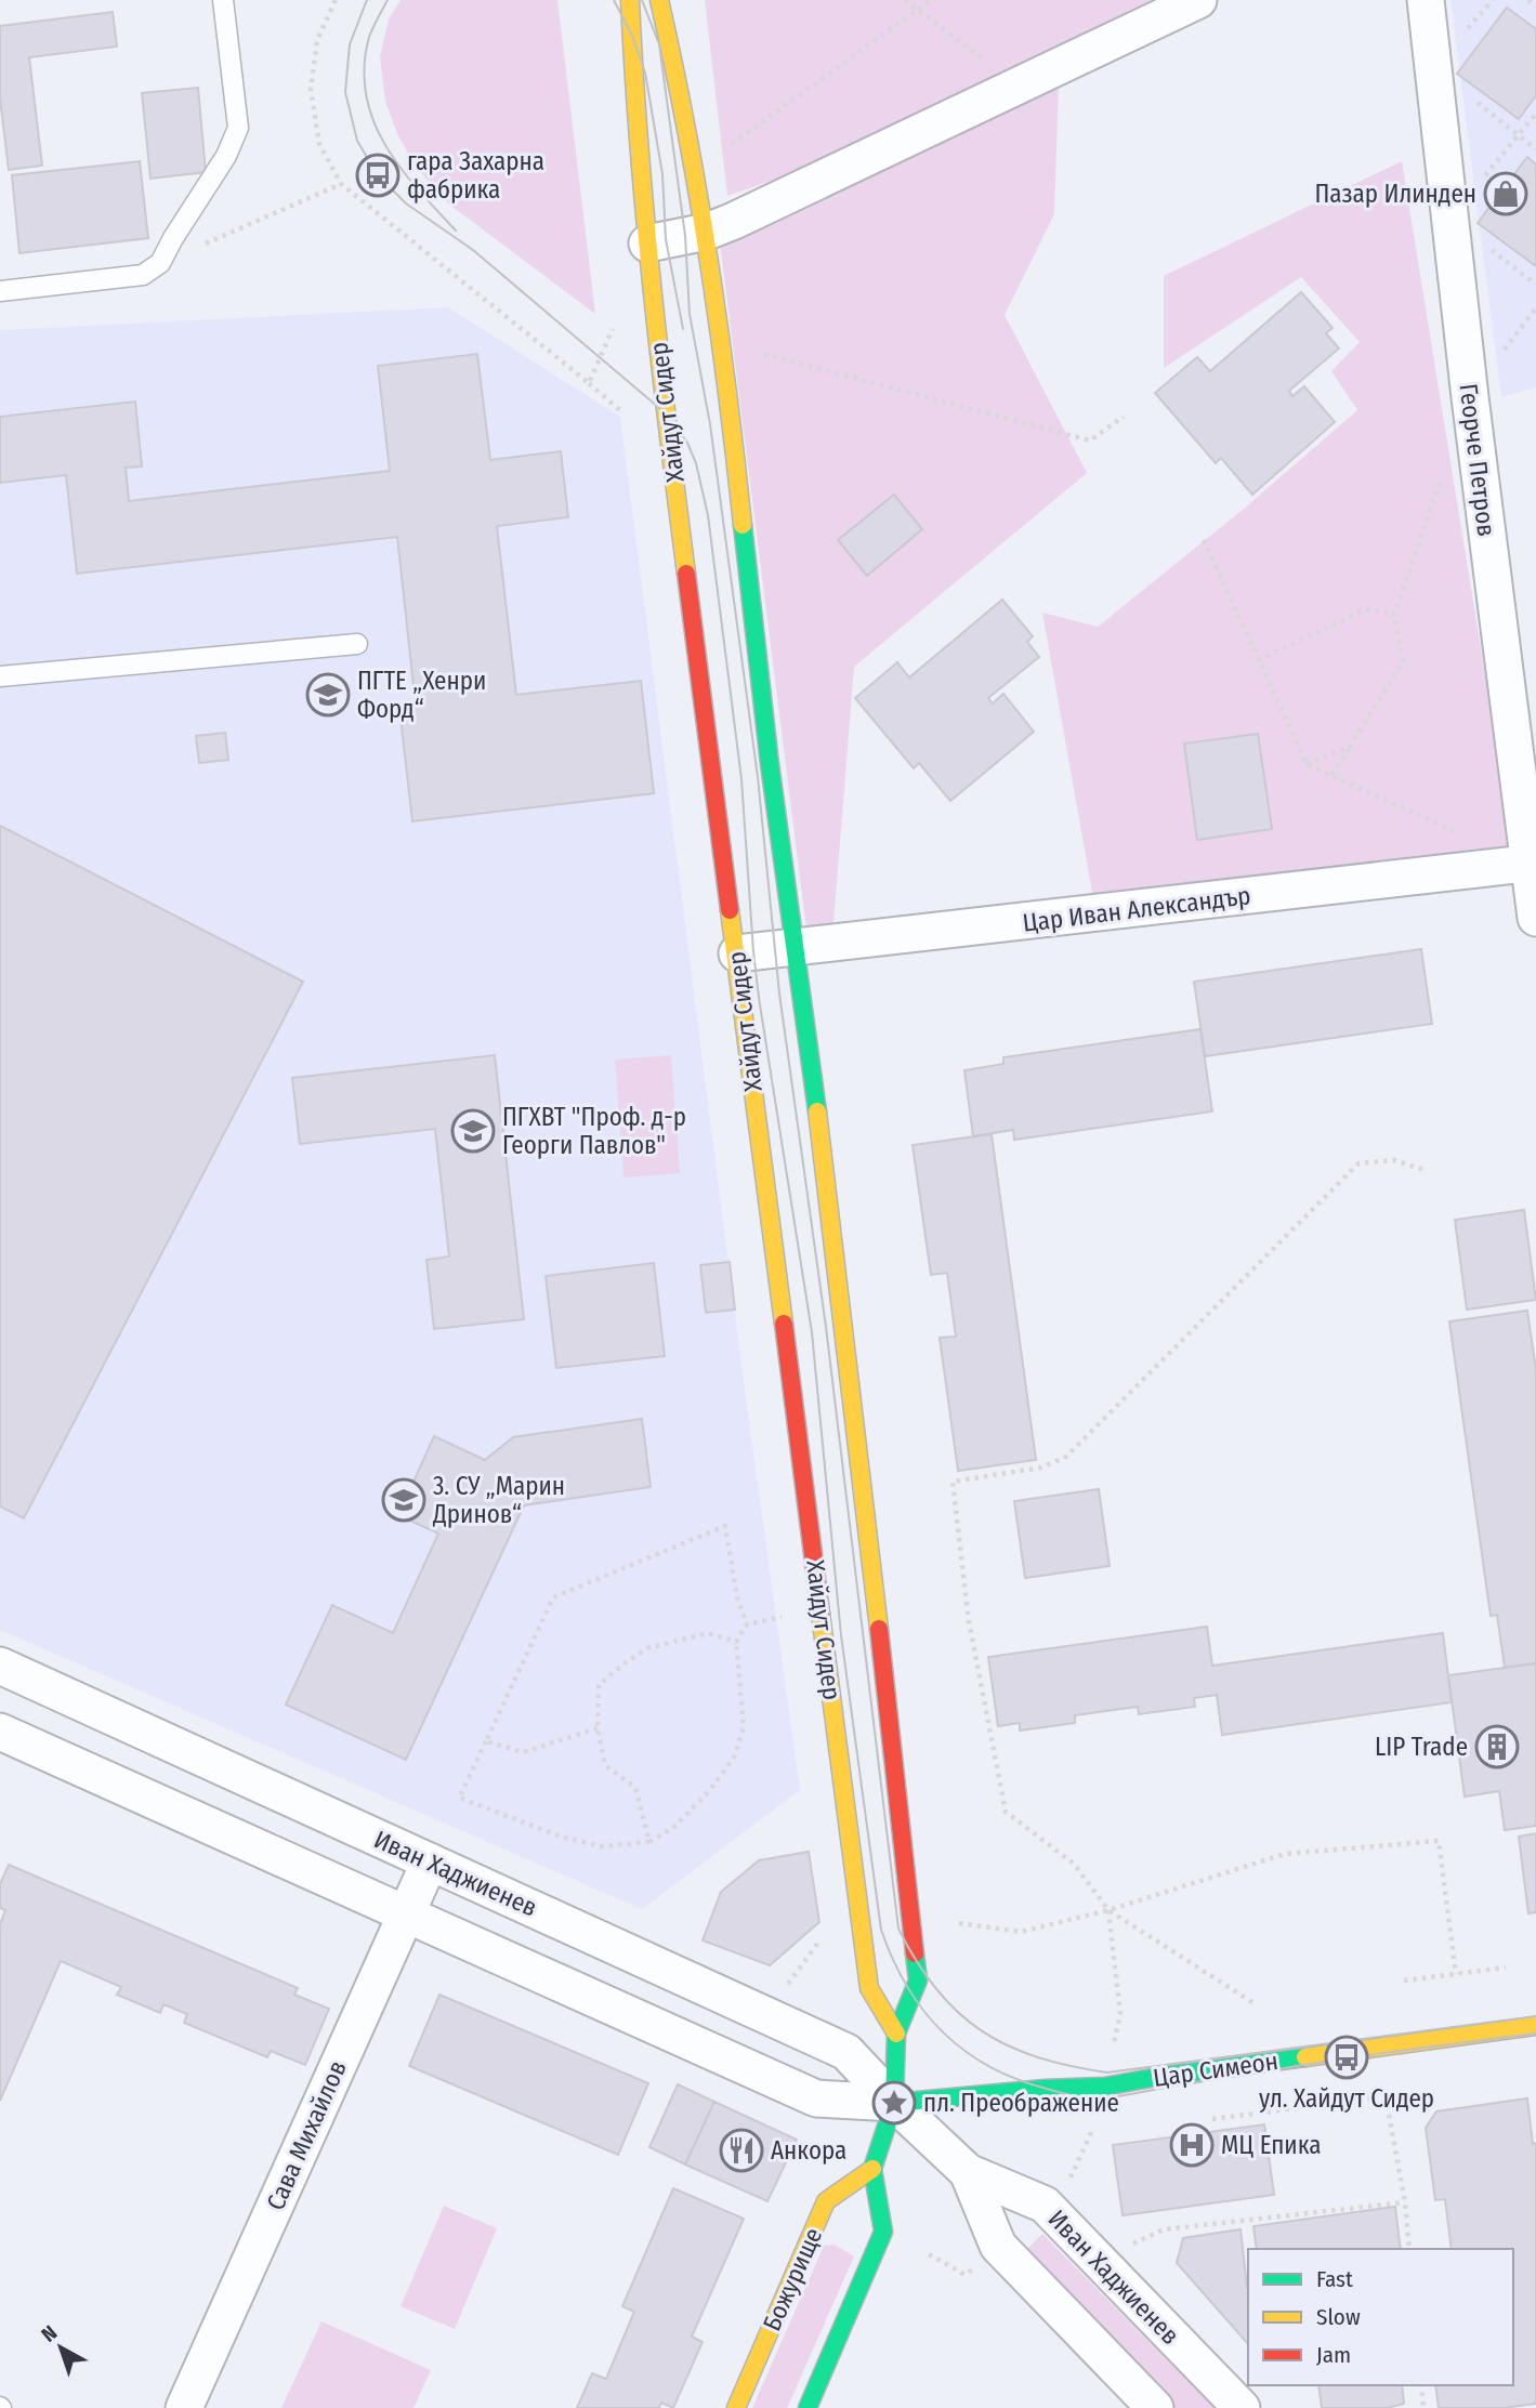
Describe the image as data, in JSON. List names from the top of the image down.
{
  "streets": {
    "street": [
      "Хайдут Сидер",
      "Георче Петров",
      "Цар Иван Александър",
      "Иван Хаджиенев",
      "Цар Симеон",
      "Сава Михайлов",
      "Божурище"
    ]
  },
  "crossings": [
    ["Хайдут Сидер", "Цар Иван Александър"],
    ["Георче Петров", "Цар Иван Александър"],
    ["Иван Хаджиенев", "Цар Симеон"],
    ["Иван Хаджиенев", "Сава Михайлов"]
  ],
  "places": {
    "bus stop": ["гара Захарна фабрика", "ул. Хайдут Сидер"],
    "shop": ["Пазар Илинден"],
    "school or university": ["ПГТЕ „Хенри Форд“", "ПГХВТ \"Проф. д-р Георги Павлов\"", "3. СУ „Марин Дринов“"],
    "building": ["LIP Trade"],
    "place": ["пл. Преображение"],
    "hospital": ["МЦ Епика"],
    "restaurant": ["Анкора"]
  },
  "legend": ["Fast", "Slow", "Jam"],
  "north": "top left"
}
